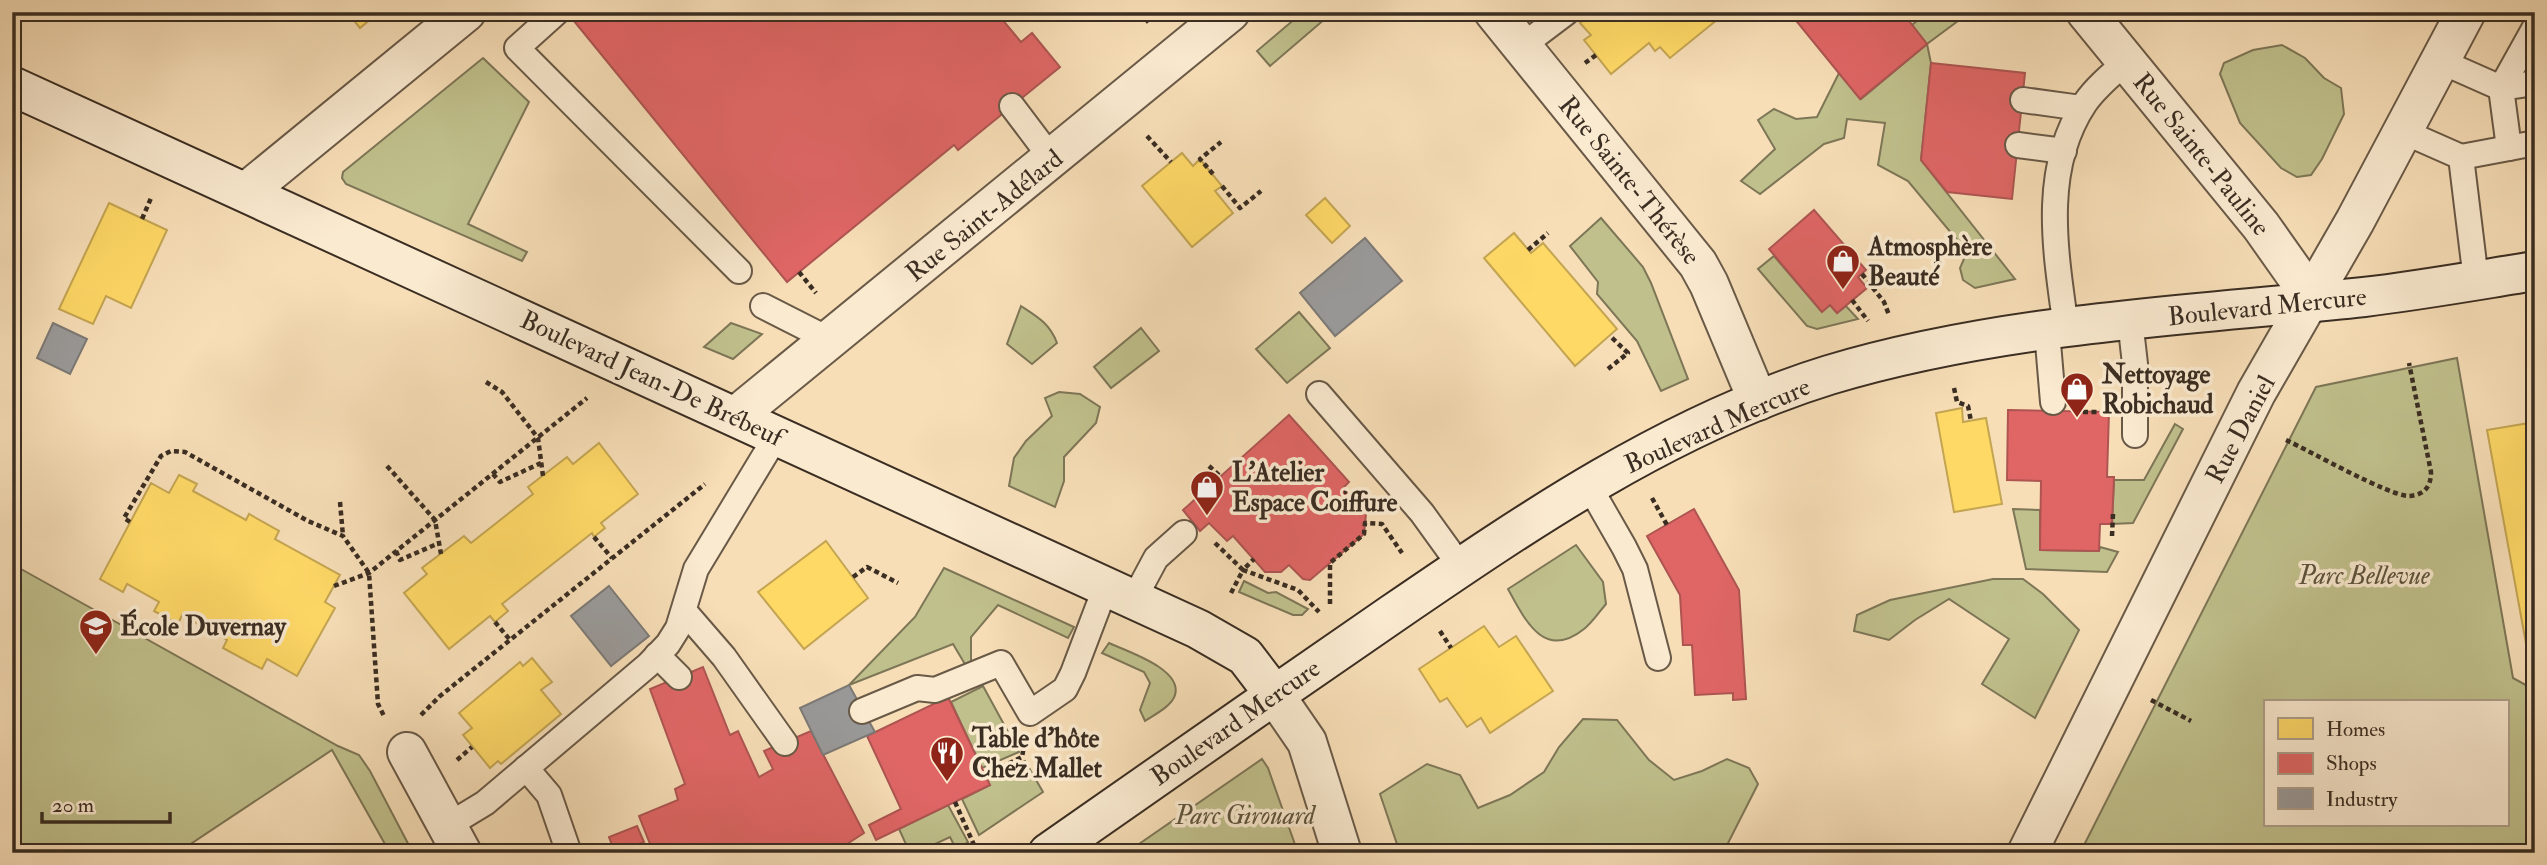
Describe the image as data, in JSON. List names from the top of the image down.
{
  "streets": {
    "street": [
      "Rue Sainte-Pauline",
      "Rue Sainte-Thérèse",
      "Rue Saint-Adélard",
      "Boulevard Mercure",
      "Boulevard Jean-De Brébeuf",
      "Rue Daniel"
    ]
  },
  "crossings": [
    ["Rue Sainte-Pauline", "Boulevard Mercure"],
    ["Rue Sainte-Pauline", "Rue Daniel"],
    ["Rue Sainte-Thérèse", "Boulevard Mercure"],
    ["Rue Saint-Adélard", "Boulevard Jean-De Brébeuf"],
    ["Boulevard Mercure", "Boulevard Jean-De Brébeuf"],
    ["Boulevard Mercure", "Rue Daniel"]
  ],
  "parks": ["Parc Bellevue", "Parc Girouard"],
  "places": {
    "shop": ["Atmosphère Beauté", "Nettoyage Robichaud", "L'Atelier Espace Coiffure"],
    "school or university": ["École Duvernay"],
    "restaurant": ["Table d'hôte Chez Mallet"]
  },
  "legend": ["Homes", "Shops", "Industry"],
  "scale_bar": "20 m"
}
